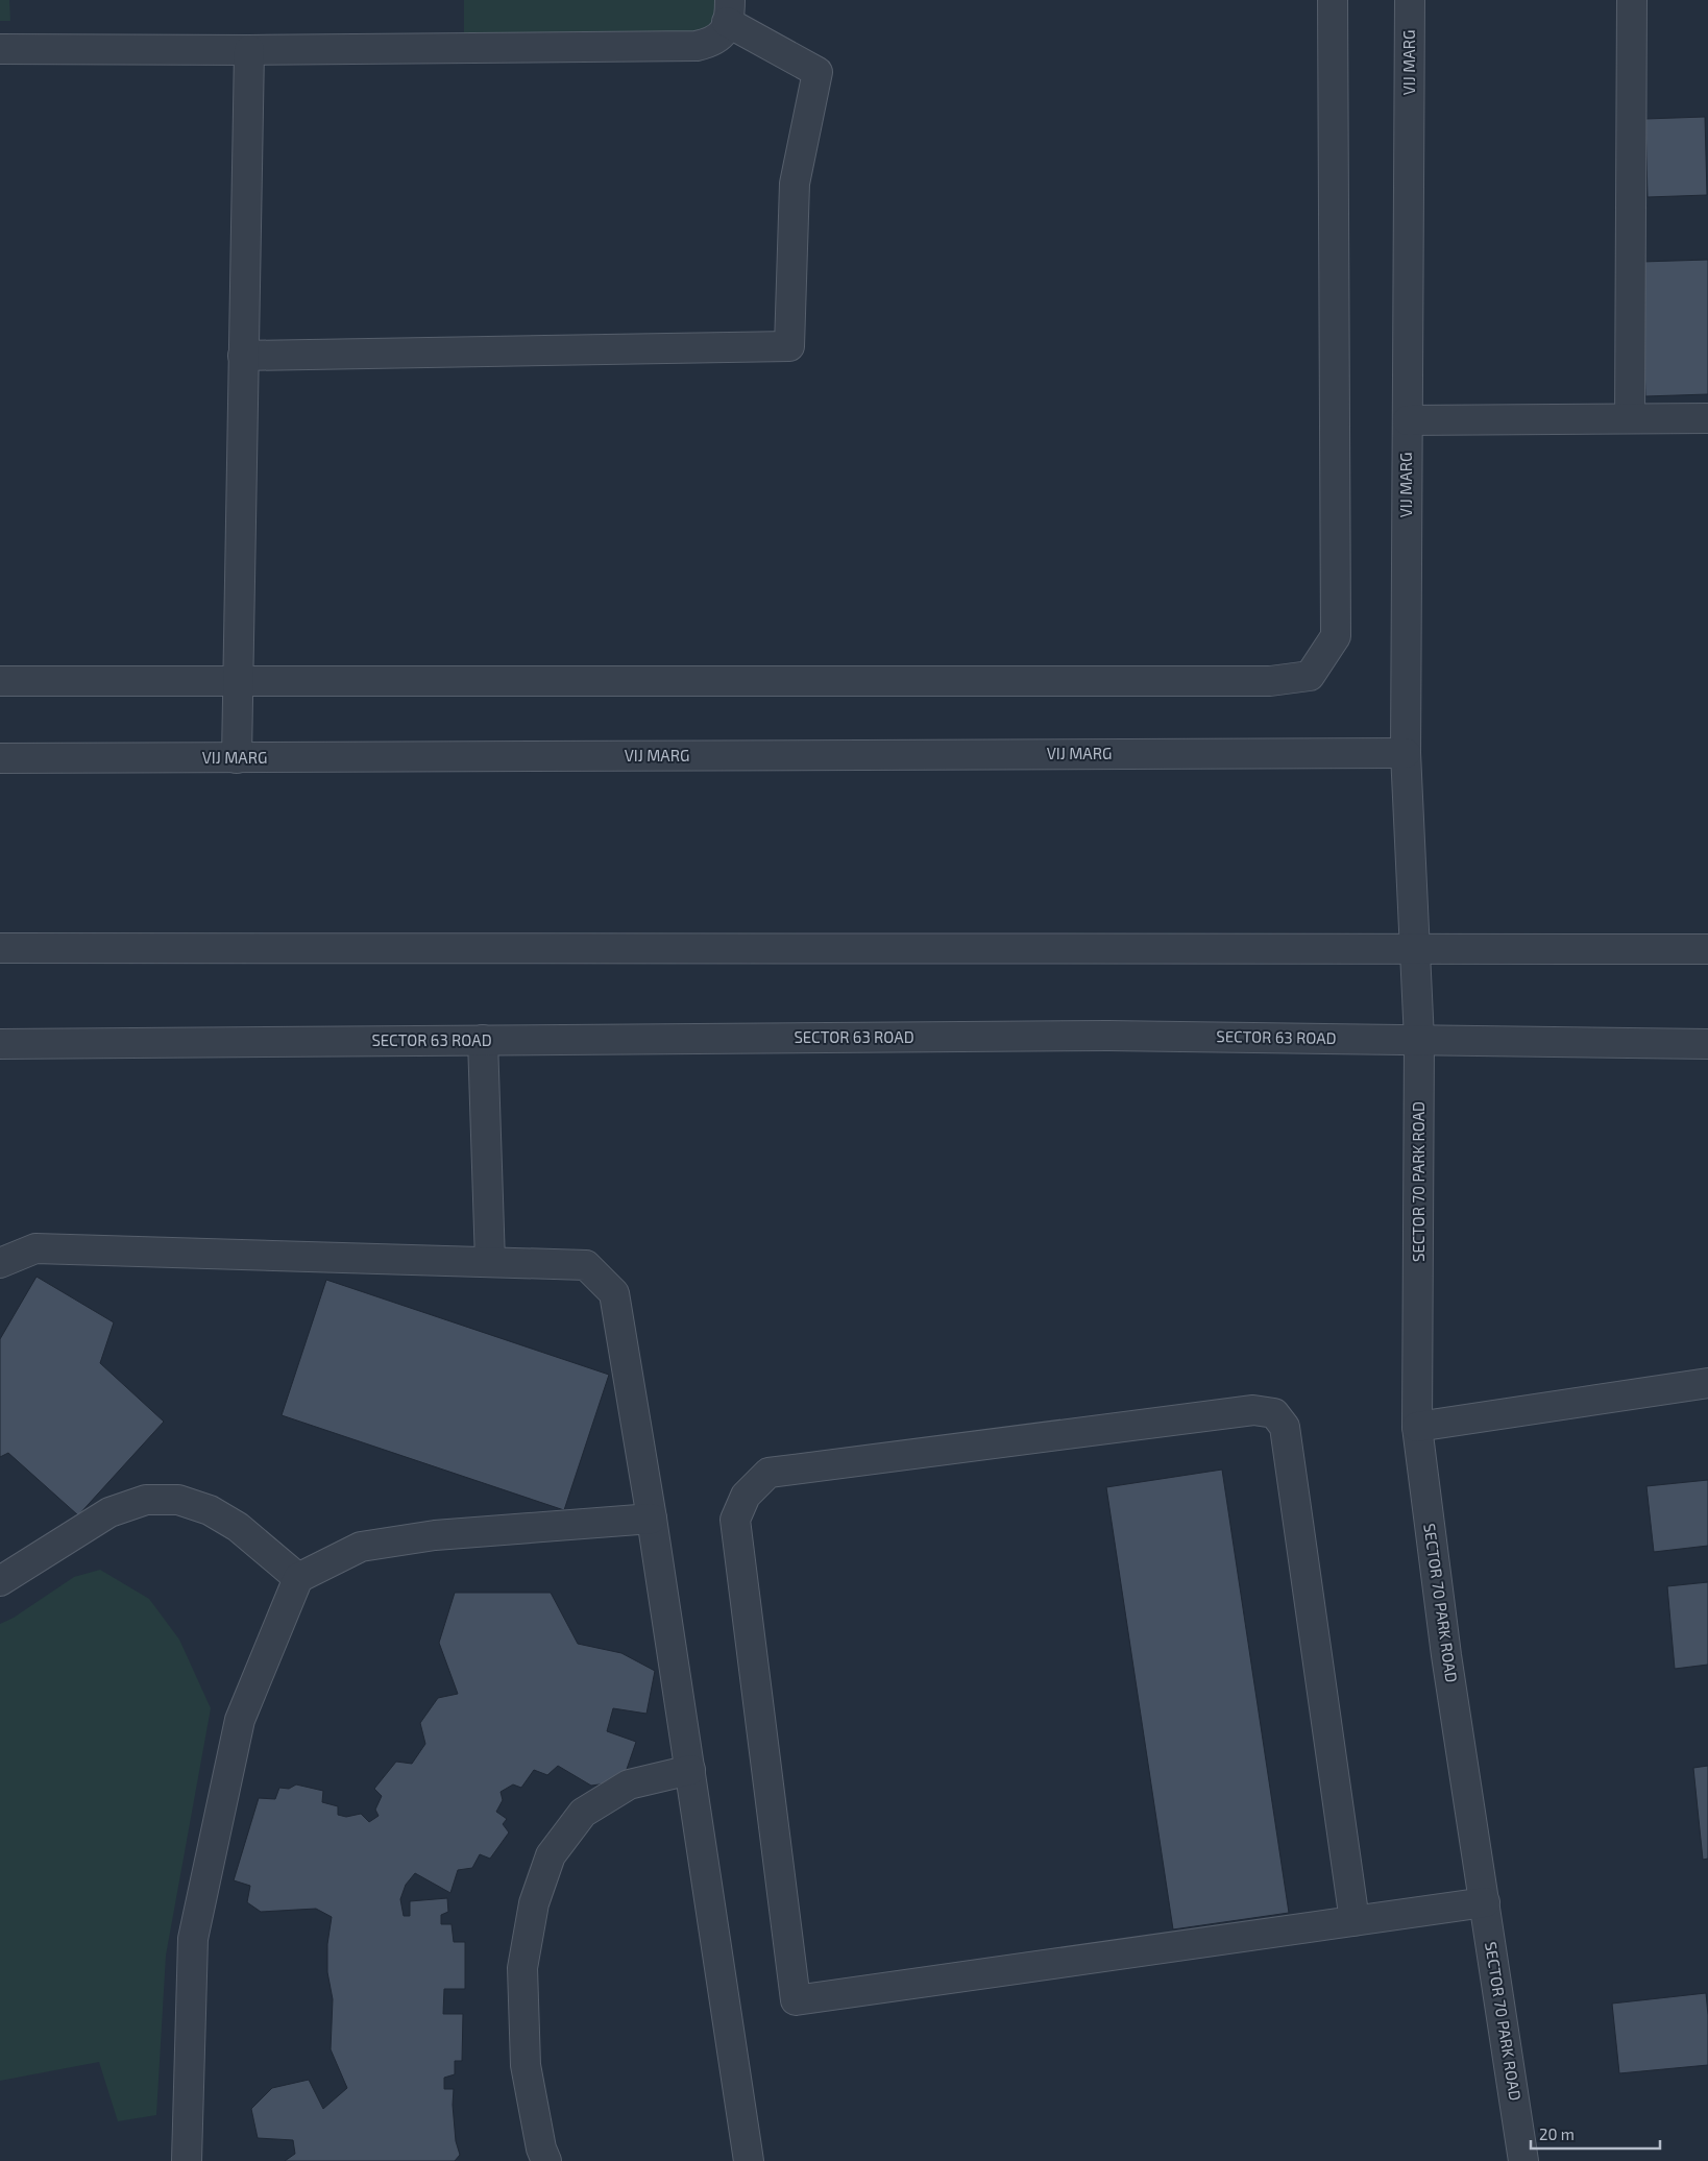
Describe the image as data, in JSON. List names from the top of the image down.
{
  "streets": {
    "street": ["VIJ MARG", "SECTOR 63 ROAD", "SECTOR 70 PARK ROAD"]
  },
  "crossings": [
    ["VIJ MARG", "SECTOR 70 PARK ROAD"],
    ["SECTOR 63 ROAD", "SECTOR 70 PARK ROAD"]
  ],
  "scale_bar": "20 m"
}
